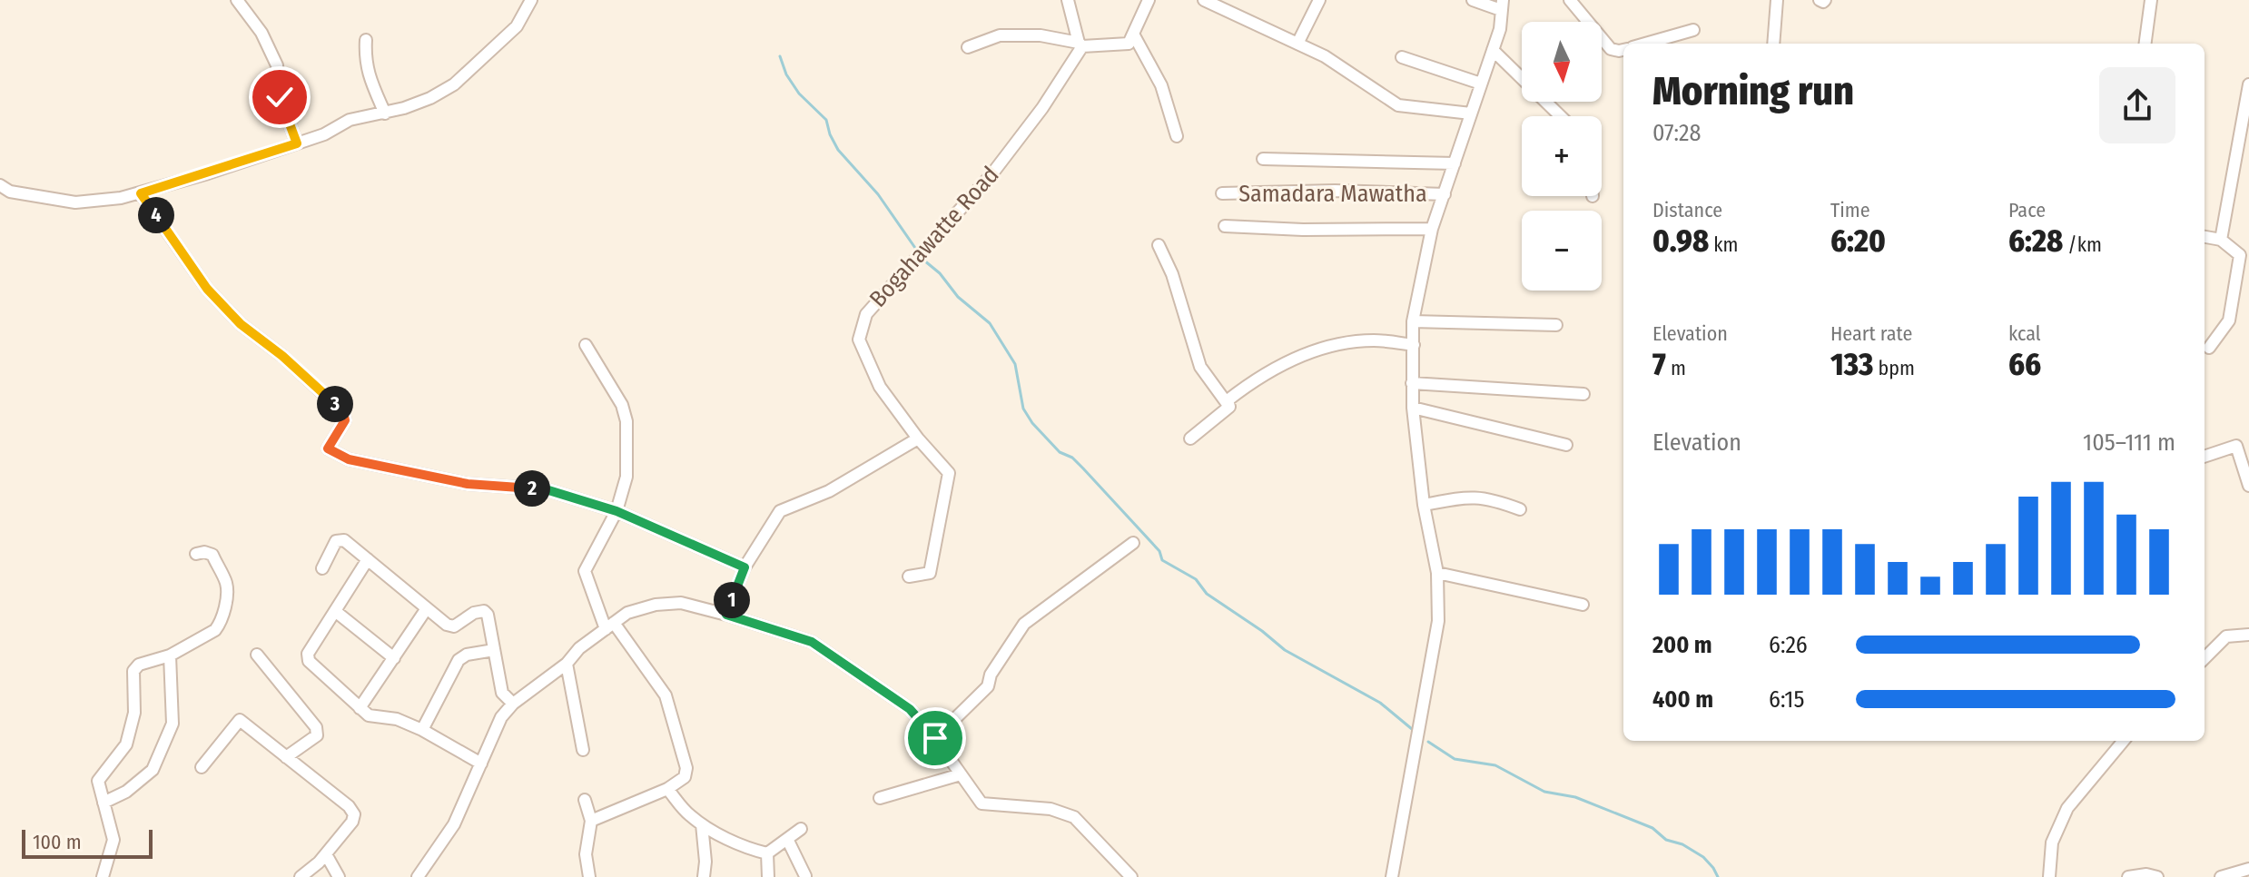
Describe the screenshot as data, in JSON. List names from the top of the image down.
{
  "streets": {
    "street": ["Samadara Mawatha", "Bogahawatte Road"]
  },
  "scale_bar": "100 m",
  "north": "bottom",
  "page": {
    "map_buttons": ["+", "−"],
    "heading": ["Morning run", "07:28"],
    "stats": [
      ["Distance", "0.98 km"],
      ["Time", "6:20"],
      ["Pace", "6:28 /km"],
      ["Elevation", "7 m"],
      ["Heart rate", "133 bpm"],
      ["kcal", "66"]
    ],
    "pins": [
      "4",
      "3",
      "2",
      "1"
    ],
    "chart": ["Elevation", "105–111 m"],
    "list": [
      {
        "name": "200 m",
        "note": "6:26"
      },
      {
        "name": "400 m",
        "note": "6:15"
      }
    ],
    "scale": "100 m"
  }
}
